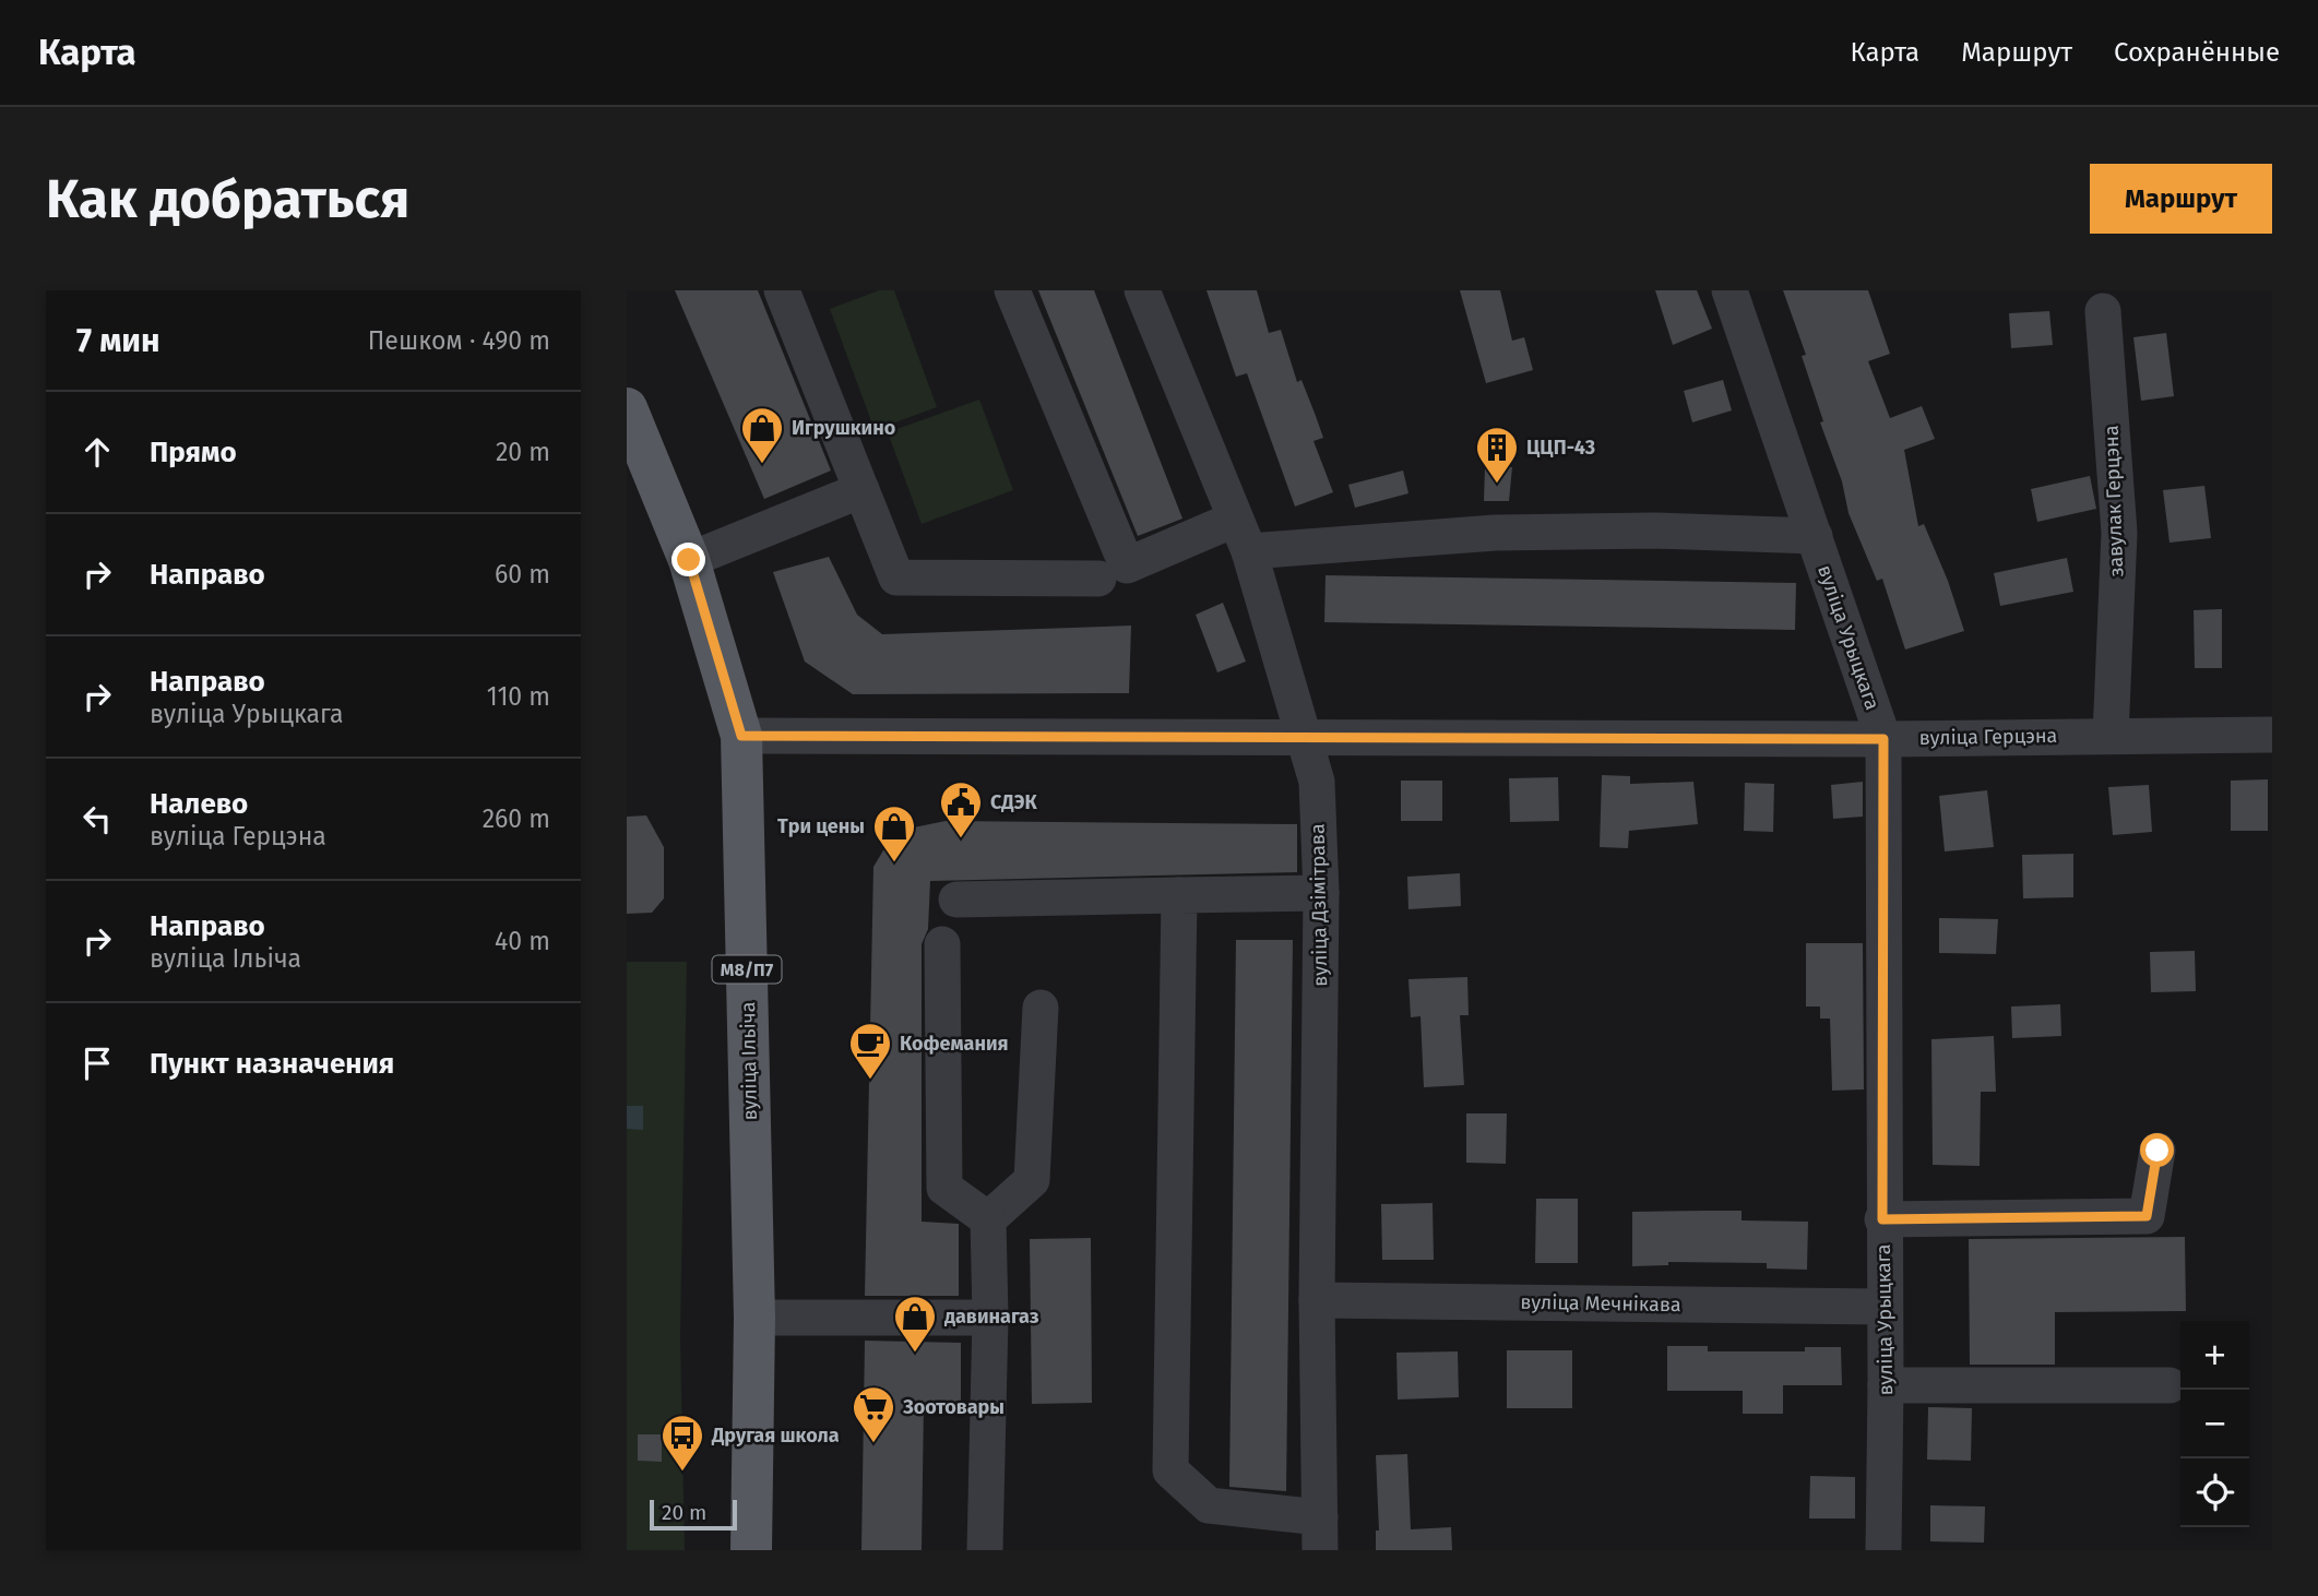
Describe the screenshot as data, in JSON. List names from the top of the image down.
{
  "streets": {
    "main road": ["М8/П7", "вуліца Ільіча"],
    "street": [
      "завулак Герцэна",
      "вуліца Урыцкага",
      "вуліца Герцэна",
      "вуліца Дзімітрава",
      "вуліца Мечнікава"
    ]
  },
  "crossings": [
    ["завулак Герцэна", "вуліца Герцэна"],
    ["вуліца Урыцкага", "вуліца Герцэна"],
    ["вуліца Урыцкага", "вуліца Мечнікава"],
    ["вуліца Герцэна", "вуліца Дзімітрава"],
    ["вуліца Герцэна", "вуліца Ільіча"],
    ["вуліца Дзімітрава", "вуліца Мечнікава"]
  ],
  "places": {
    "shop": ["Игрушкино", "Три цены", "давинагаз"],
    "building": ["ЦЦП-43"],
    "public building": ["СДЭК"],
    "cafe": ["Кофемания"],
    "supermarket": ["Зоотовары"],
    "bus stop": ["Другая школа"]
  },
  "scale_bar": "20 m",
  "page": {
    "header": "Карта",
    "nav": ["Карта", "Маршрут", "Сохранённые"],
    "buttons": "Маршрут",
    "title": "Как добраться",
    "heading": ["7 мин", "Пешком · 490 m"],
    "list": [
      ["Прямо", "20 m"],
      ["Направо", "60 m"],
      ["Направо", "вуліца Урыцкага", "110 m"],
      ["Налево", "вуліца Герцэна", "260 m"],
      ["Направо", "вуліца Ільіча", "40 m"],
      "Пункт назначения"
    ],
    "map_buttons": ["+", "−"],
    "scale": "20 m"
  }
}
